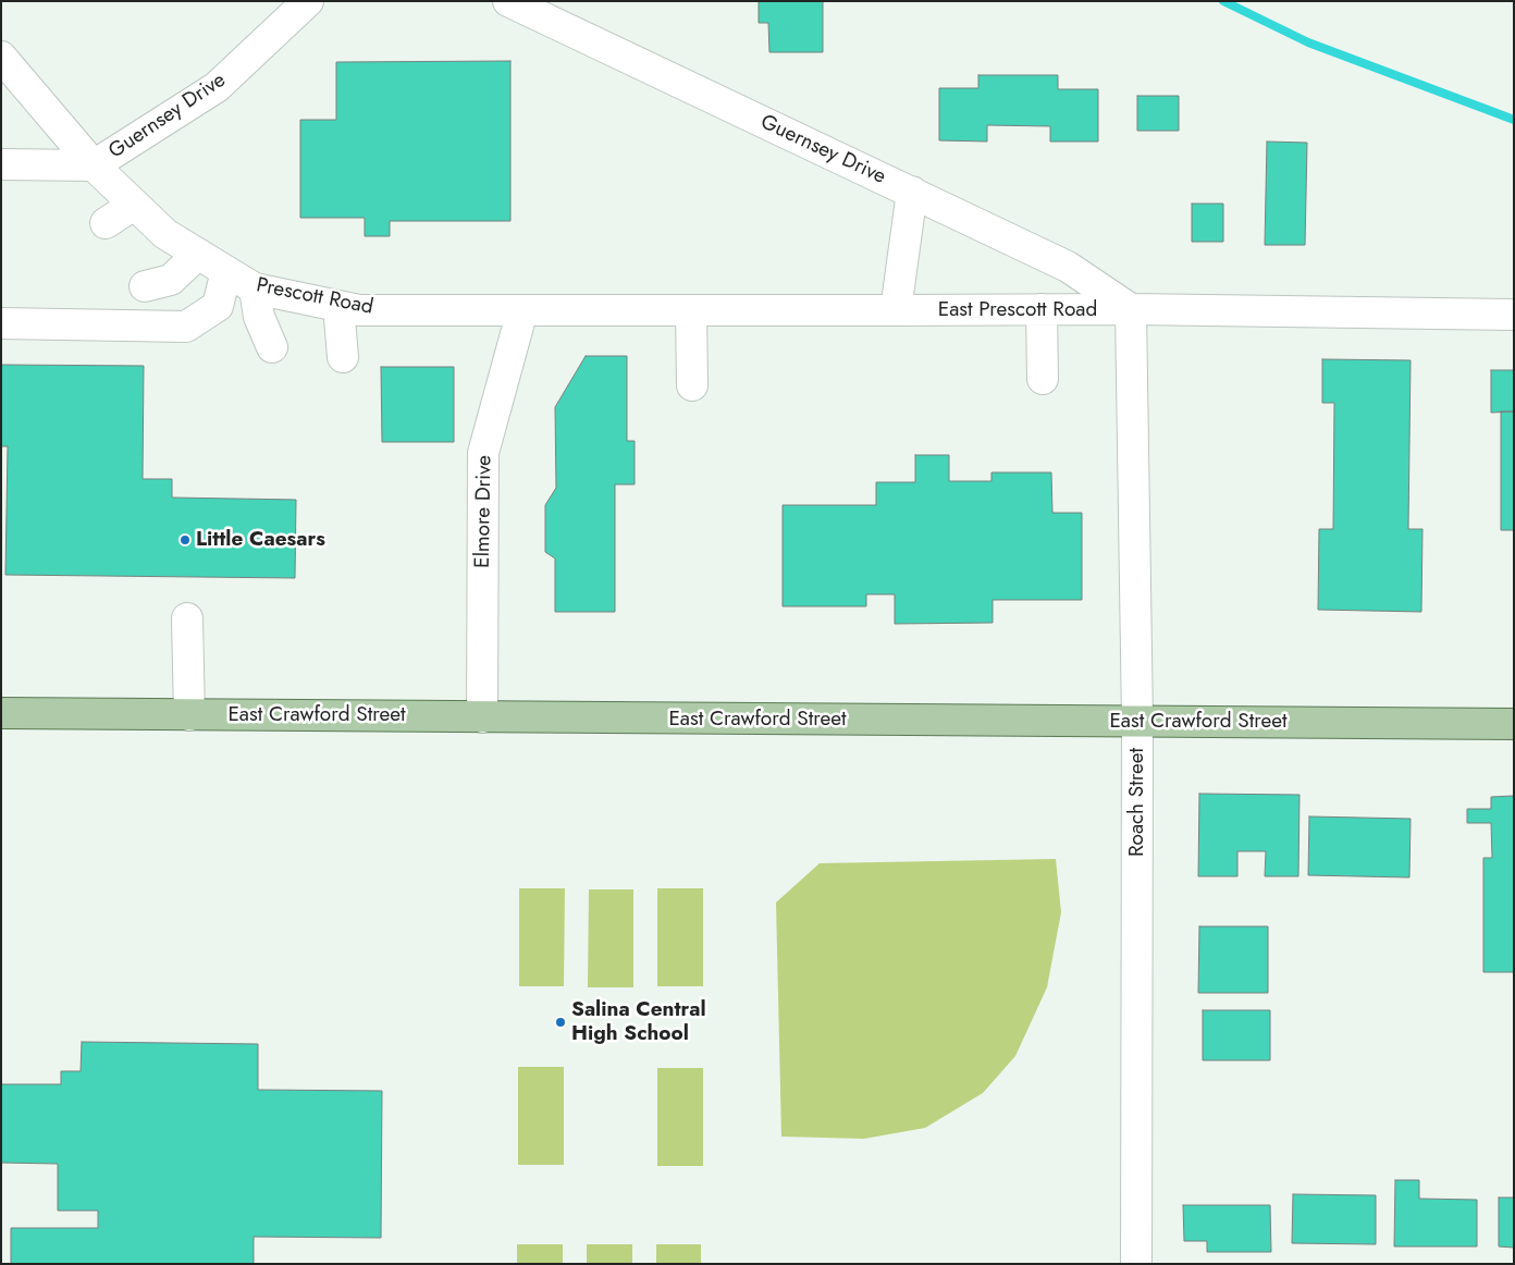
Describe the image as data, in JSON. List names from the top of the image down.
{
  "streets": {
    "main road": ["East Crawford Street"],
    "street": [
      "Guernsey Drive",
      "Prescott Road",
      "East Prescott Road",
      "Elmore Drive",
      "Roach Street"
    ]
  },
  "crossings": [
    ["Guernsey Drive", "Prescott Road"],
    ["Guernsey Drive", "East Prescott Road"],
    ["Guernsey Drive", "Roach Street"],
    ["Prescott Road", "East Prescott Road"],
    ["Prescott Road", "Elmore Drive"],
    ["East Prescott Road", "Elmore Drive"],
    ["East Prescott Road", "Roach Street"],
    ["Elmore Drive", "East Crawford Street"],
    ["East Crawford Street", "Roach Street"]
  ],
  "places": ["Little Caesars", "Salina Central High School"]
}
